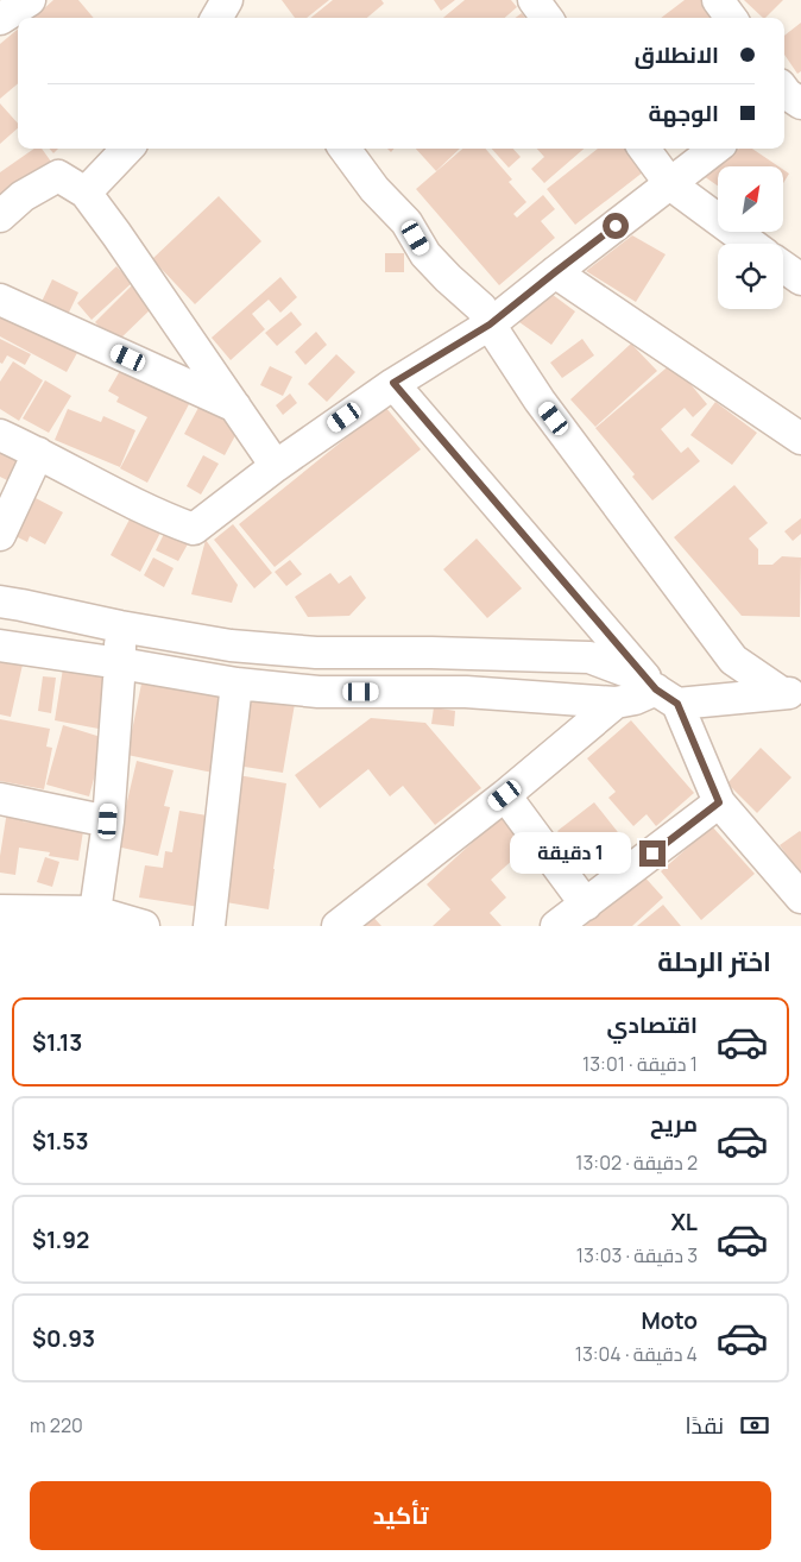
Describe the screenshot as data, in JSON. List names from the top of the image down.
{
  "north": "top right",
  "page": {
    "banner": ["الانطلاق", "الوجهة"],
    "bubble": "1 دقيقة",
    "heading": "اختر الرحلة",
    "list": [
      {
        "name": "اقتصادي",
        "note": "1 دقيقة · 13:01",
        "value": "$1.13"
      },
      {
        "name": "مريح",
        "note": "2 دقيقة · 13:02",
        "value": "$1.53"
      },
      {
        "name": "XL",
        "note": "3 دقيقة · 13:03",
        "value": "$1.92"
      },
      {
        "name": "Moto",
        "note": "4 دقيقة · 13:04",
        "value": "$0.93"
      }
    ],
    "pay": ["نقدًا", "220 m"],
    "buttons": "تأكيد"
  }
}
